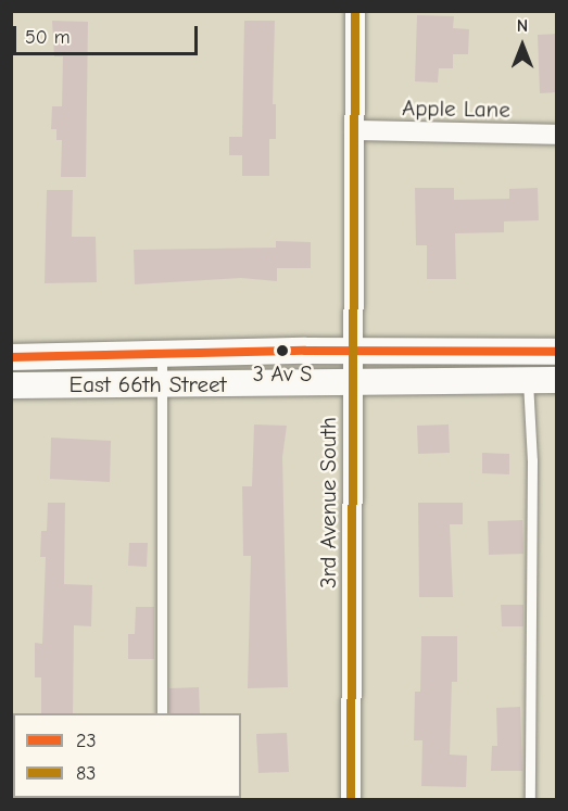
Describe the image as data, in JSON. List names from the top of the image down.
{
  "streets": {
    "main road": ["East 66th Street"],
    "street": ["Apple Lane", "3rd Avenue South"]
  },
  "crossings": [
    ["Apple Lane", "3rd Avenue South"],
    ["East 66th Street", "3rd Avenue South"]
  ],
  "places": ["3 Av S"],
  "lines": ["transit line 83", "transit line 23"],
  "legend": ["23", "83"],
  "scale_bar": "50 m",
  "north": "top"
}
